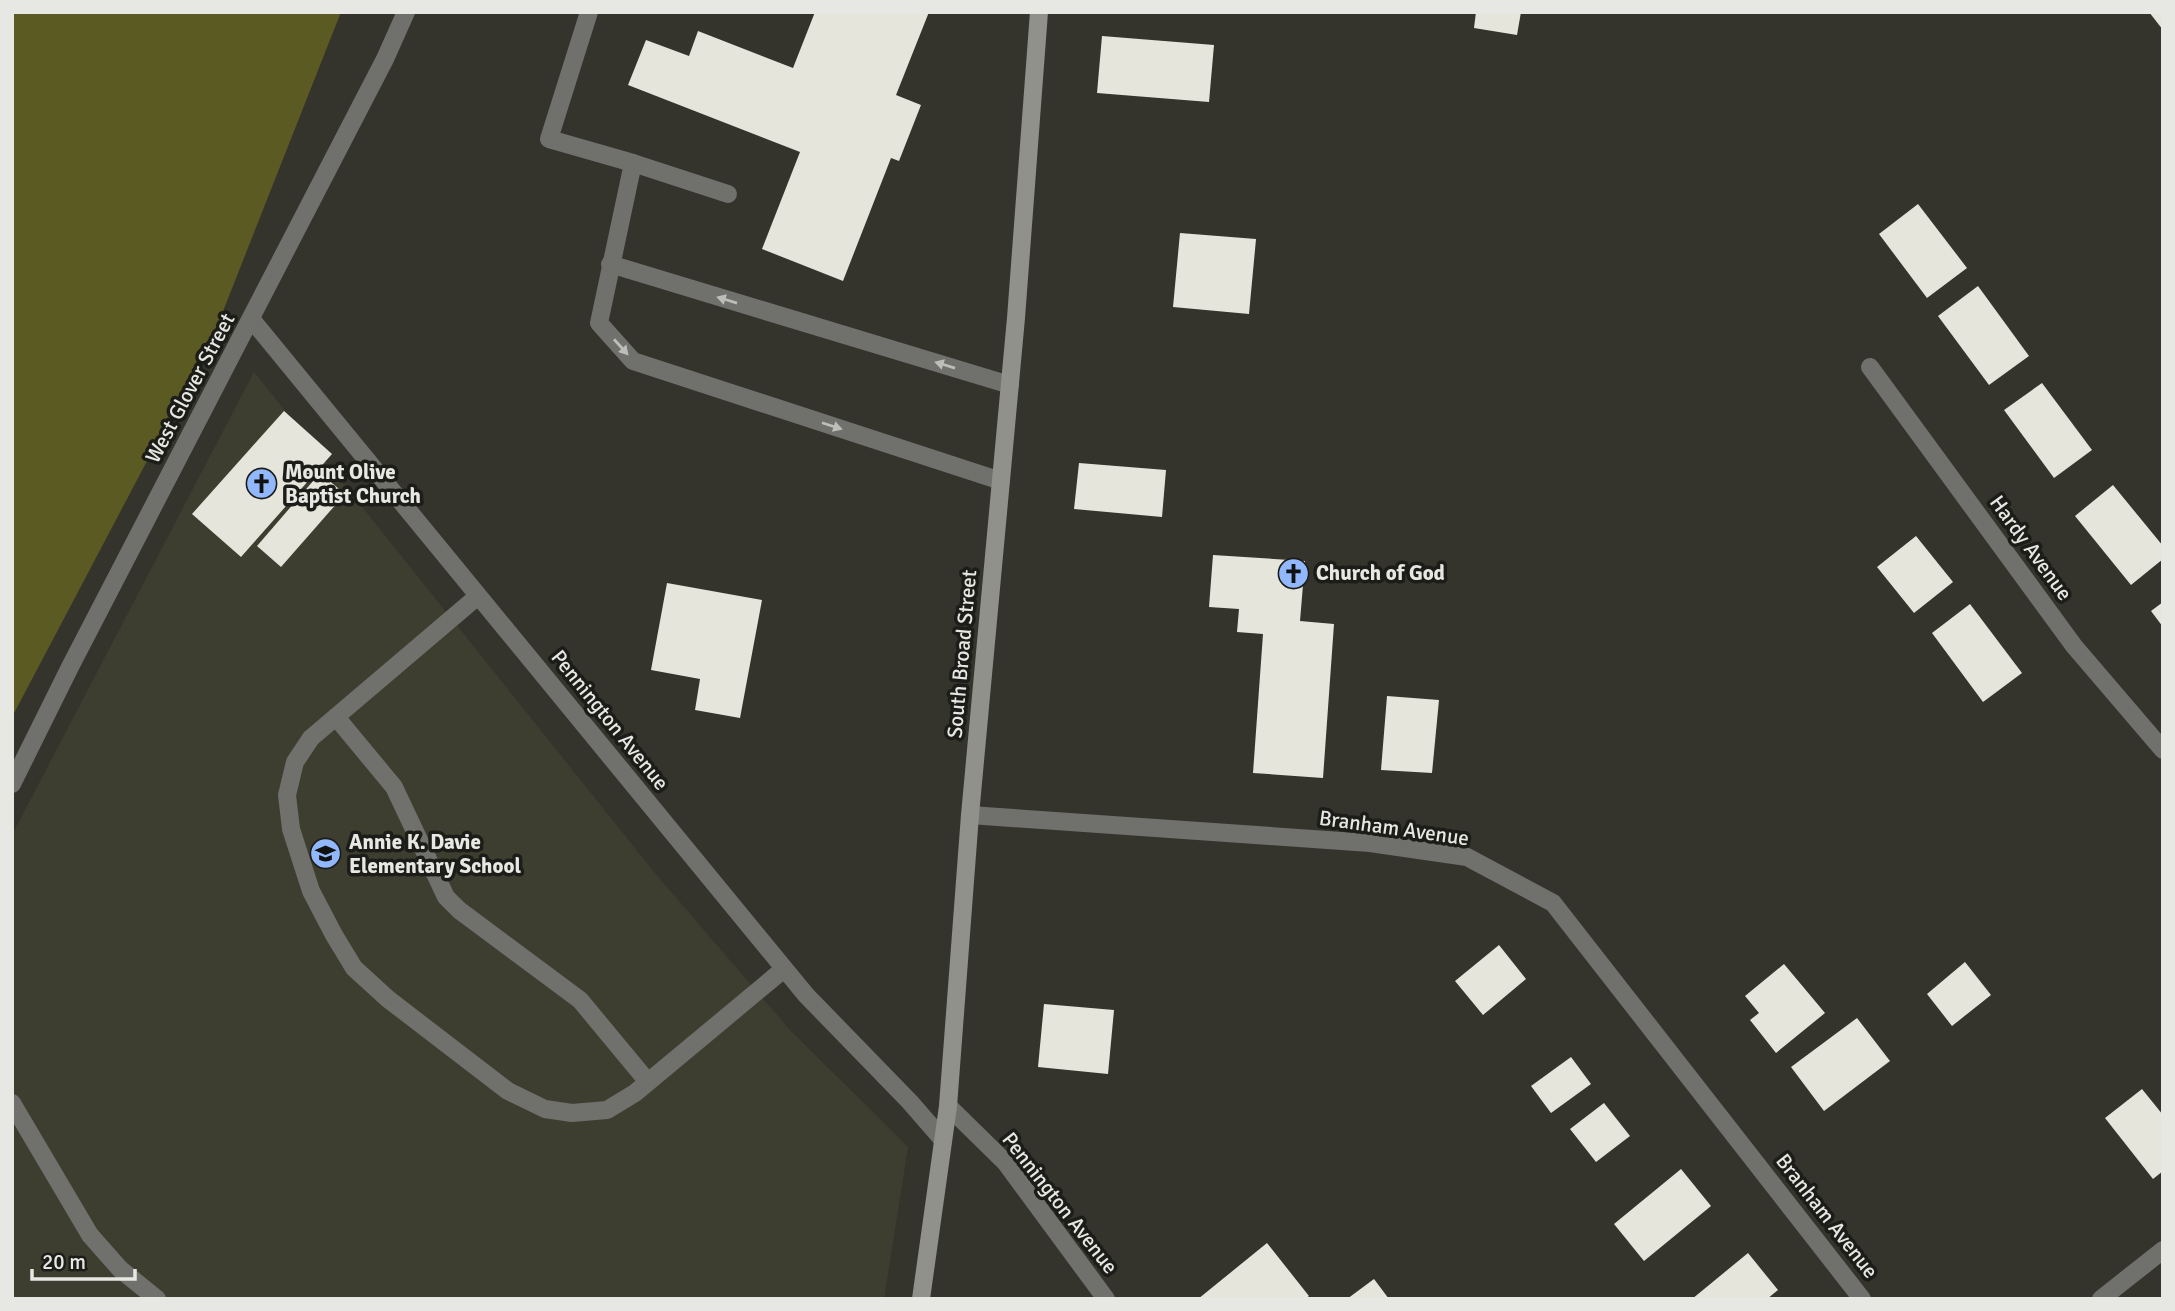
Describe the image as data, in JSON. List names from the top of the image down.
{
  "streets": {
    "main road": ["South Broad Street"],
    "street": [
      "West Glover Street",
      "Hardy Avenue",
      "Pennington Avenue",
      "Branham Avenue"
    ]
  },
  "crossings": [
    ["West Glover Street", "Pennington Avenue"],
    ["South Broad Street", "Pennington Avenue"],
    ["South Broad Street", "Branham Avenue"]
  ],
  "places": {
    "church": ["Mount Olive Baptist Church", "Church of God"],
    "school or university": ["Annie K. Davie Elementary School"]
  },
  "scale_bar": "20 m"
}
